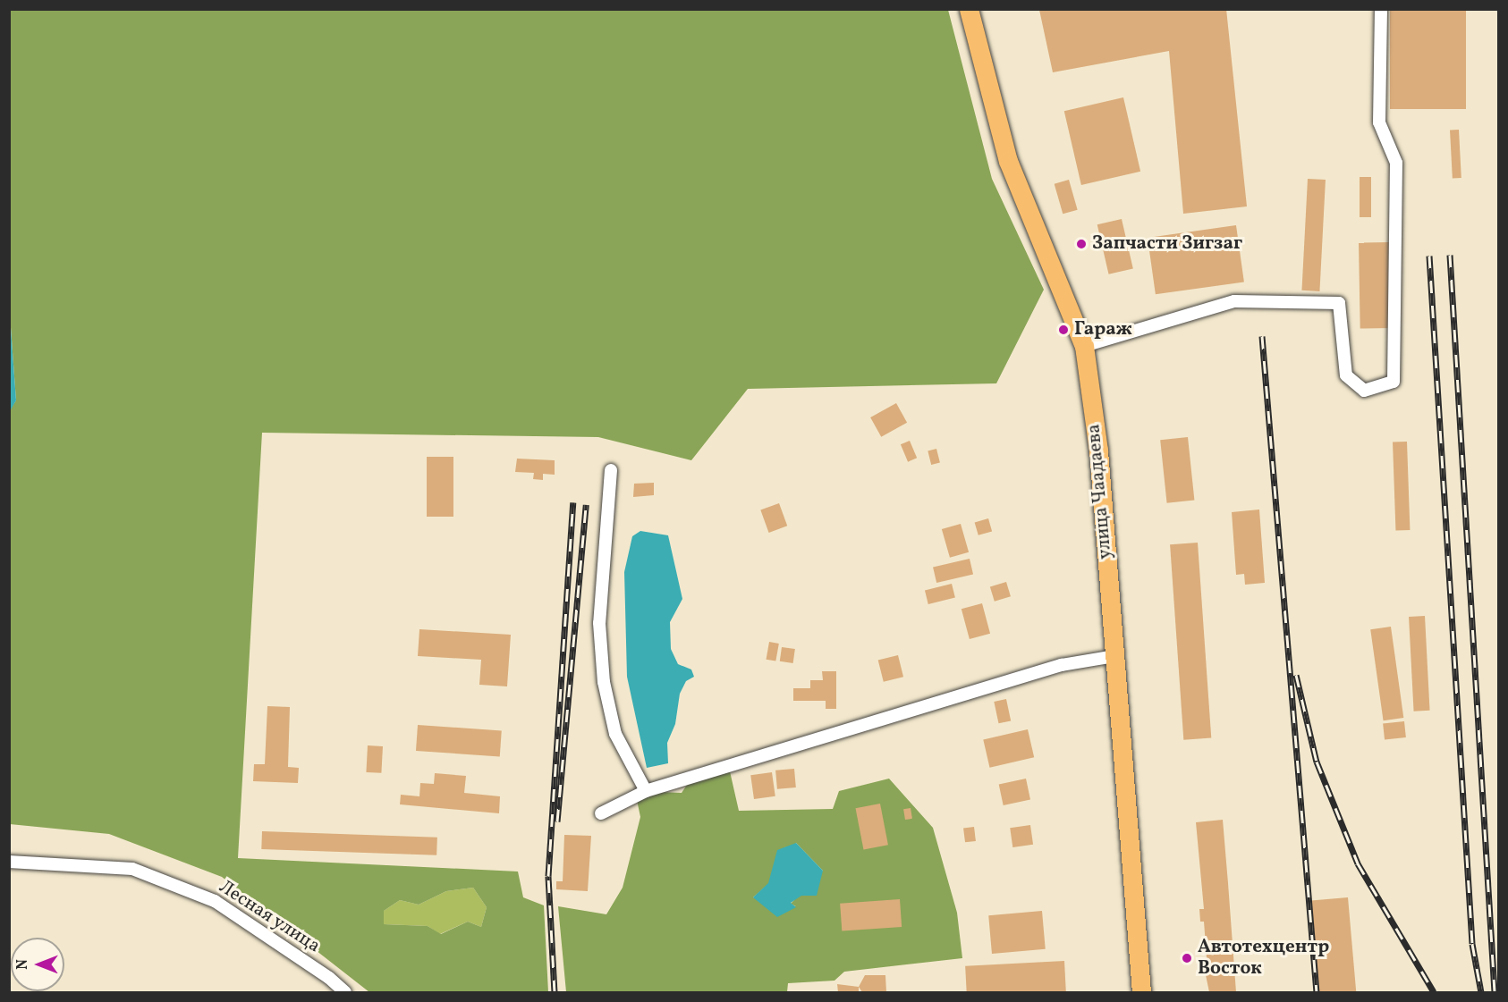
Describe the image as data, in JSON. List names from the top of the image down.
{
  "streets": {
    "main road": ["улица Чаадаева"],
    "street": ["Лесная улица"]
  },
  "places": ["Запчасти Зигзаг", "Гараж", "Автотехцентр Восток"],
  "north": "left"
}
